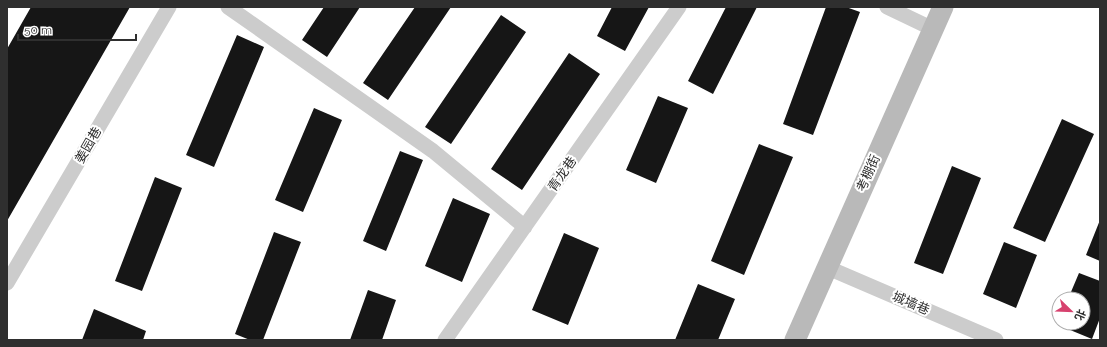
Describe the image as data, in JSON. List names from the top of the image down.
{
  "streets": {
    "street": [
      "姜园巷",
      "考棚街",
      "青龙巷",
      "城墙巷"
    ]
  },
  "crossings": [
    ["考棚街", "城墙巷"]
  ],
  "scale_bar": "50 m",
  "north": "bottom right"
}
